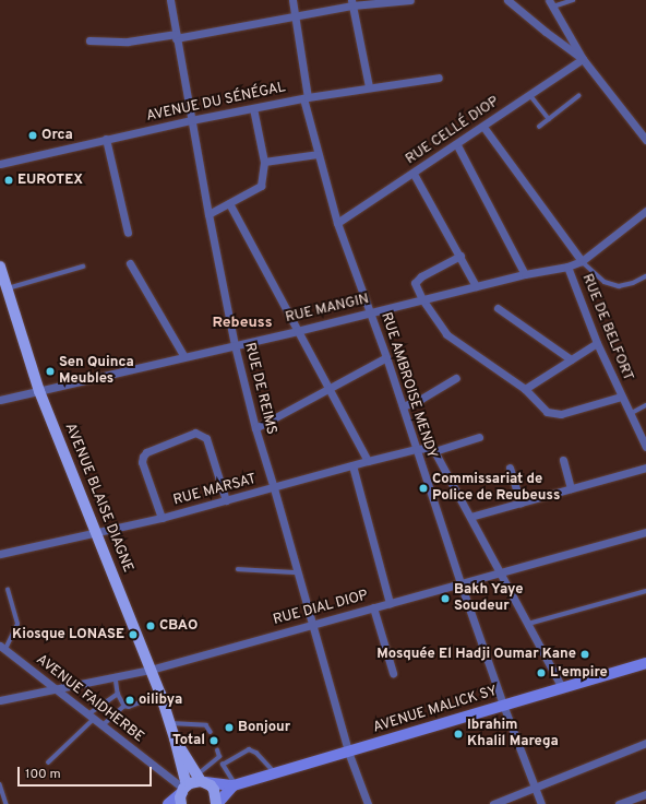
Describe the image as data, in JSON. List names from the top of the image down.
{
  "streets": {
    "main road": ["AVENUE BLAISE DIAGNE", "AVENUE MALICK SY"],
    "street": [
      "AVENUE DU SÉNÉGAL",
      "RUE CELLÉ DIOP",
      "RUE MANGIN",
      "RUE DE BELFORT",
      "RUE AMBROISE MENDY",
      "RUE DE REIMS",
      "RUE MARSAT",
      "RUE DIAL DIOP",
      "AVENUE FAIDHERBE"
    ]
  },
  "crossings": [
    ["AVENUE DU SÉNÉGAL", "RUE AMBROISE MENDY"],
    ["AVENUE DU SÉNÉGAL", "RUE DE REIMS"],
    ["RUE CELLÉ DIOP", "RUE DE BELFORT"],
    ["RUE CELLÉ DIOP", "RUE AMBROISE MENDY"],
    ["RUE MANGIN", "RUE DE BELFORT"],
    ["RUE MANGIN", "RUE AMBROISE MENDY"],
    ["RUE MANGIN", "RUE DE REIMS"],
    ["RUE MANGIN", "AVENUE BLAISE DIAGNE"],
    ["RUE AMBROISE MENDY", "RUE MARSAT"],
    ["RUE AMBROISE MENDY", "RUE DIAL DIOP"],
    ["RUE AMBROISE MENDY", "AVENUE MALICK SY"],
    ["RUE DE REIMS", "RUE MARSAT"],
    ["RUE DE REIMS", "RUE DIAL DIOP"],
    ["RUE DE REIMS", "AVENUE MALICK SY"],
    ["RUE MARSAT", "AVENUE BLAISE DIAGNE"],
    ["AVENUE BLAISE DIAGNE", "RUE DIAL DIOP"],
    ["AVENUE BLAISE DIAGNE", "AVENUE FAIDHERBE"],
    ["AVENUE BLAISE DIAGNE", "AVENUE MALICK SY"],
    ["RUE DIAL DIOP", "AVENUE FAIDHERBE"]
  ],
  "districts": ["Rebeuss"],
  "places": [
    "Orca",
    "EUROTEX",
    "Sen Quinca Meubles",
    "Commissariat de Police de Reubeuss",
    "Bakh Yaye Soudeur",
    "CBAO",
    "Kiosque LONASE",
    "Mosquée El Hadji Oumar Kane",
    "L'empire",
    "oilibya",
    "Bonjour",
    "Ibrahim Khalil Marega",
    "Total"
  ],
  "scale_bar": "100 m"
}
